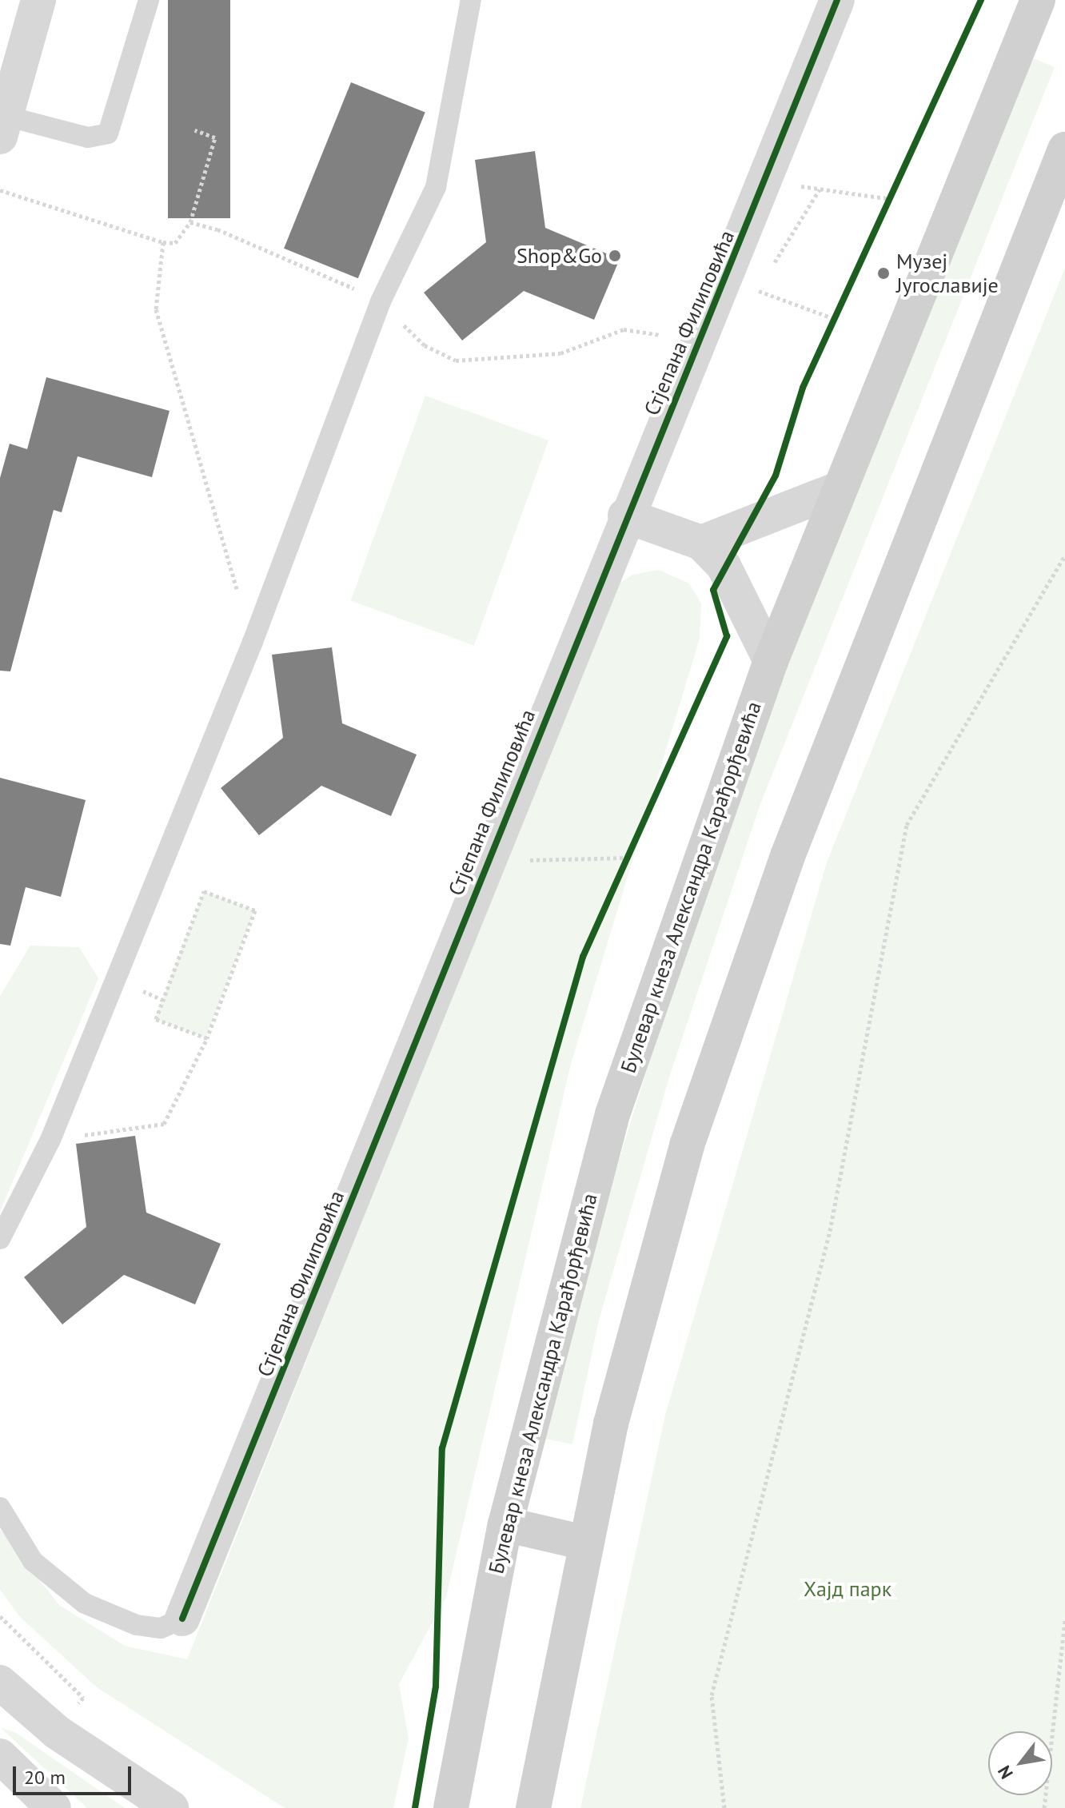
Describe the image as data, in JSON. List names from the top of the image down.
{
  "streets": {
    "main road": ["Булевар кнеза Александра Карађорђевића"],
    "street": ["Стјепана Филиповића"]
  },
  "parks": ["Хајд парк"],
  "places": ["Shop&Go", "Музеј Југославије"],
  "scale_bar": "20 m",
  "north": "bottom left"
}
